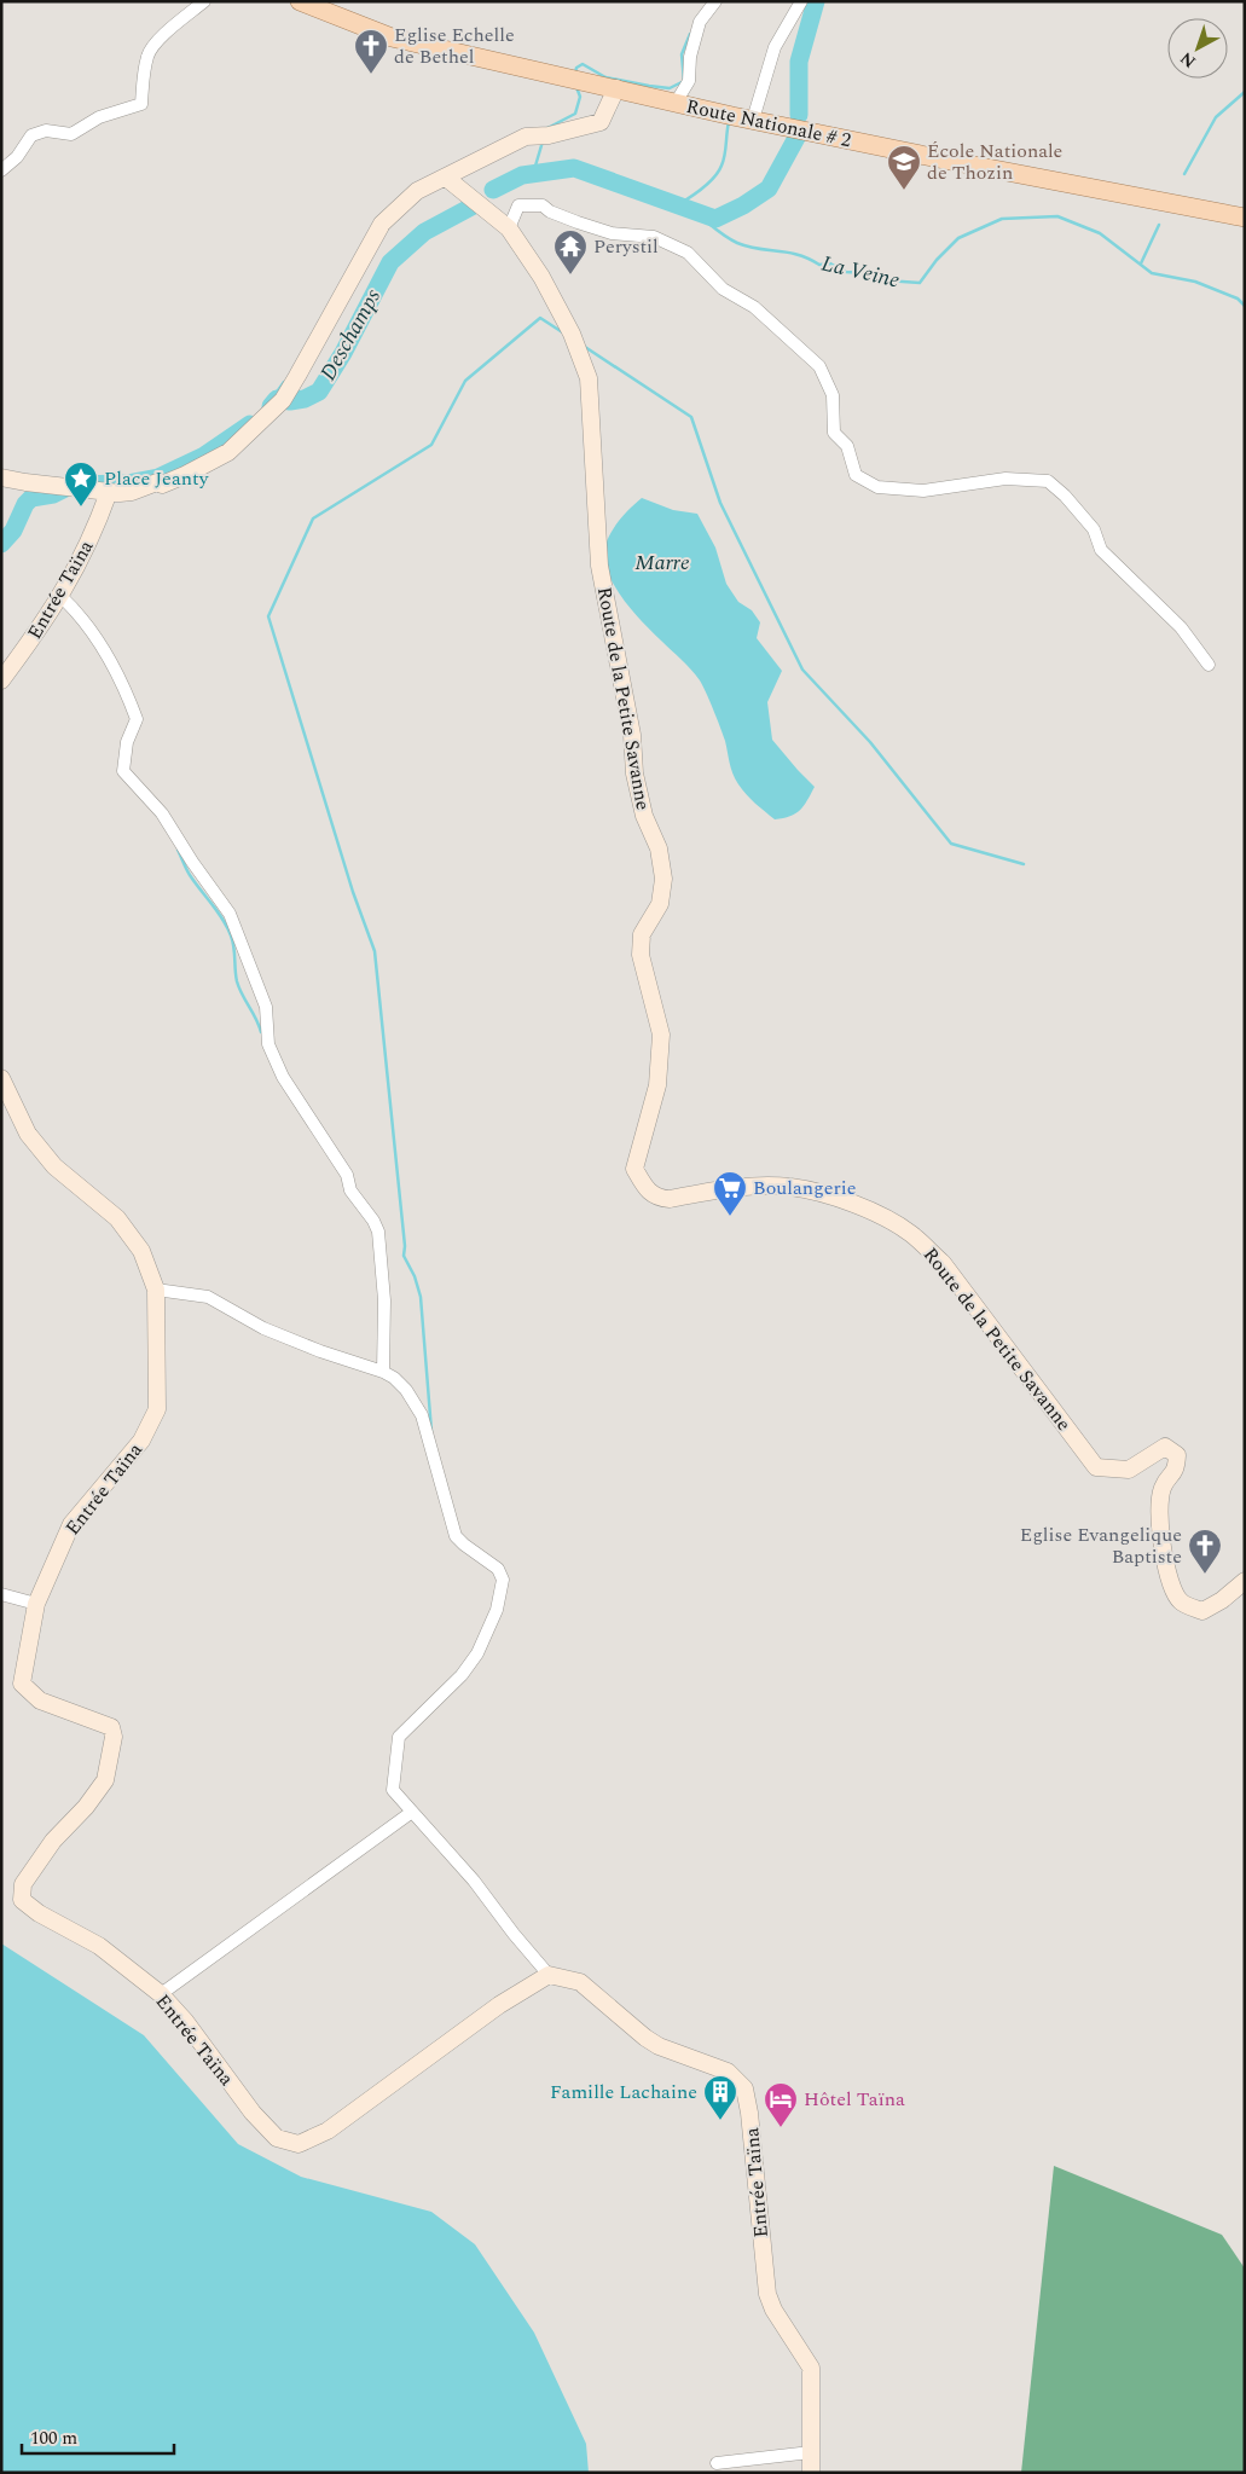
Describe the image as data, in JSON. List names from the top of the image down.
{
  "streets": {
    "main road": ["Route Nationale # 2"],
    "street": ["Entrée Taïna", "Route de la Petite Savanne"]
  },
  "water": ["La Veine", "Deschamps", "Marre"],
  "places": {
    "church": ["Eglise Echelle de Bethel", "Eglise Evangelique Baptiste"],
    "school or university": ["École Nationale de Thozin"],
    "temple": ["Perystil"],
    "place": ["Place Jeanty"],
    "supermarket": ["Boulangerie"],
    "building": ["Famille Lachaine"],
    "hotel": ["Hôtel Taïna"]
  },
  "scale_bar": "100 m",
  "north": "bottom left"
}
